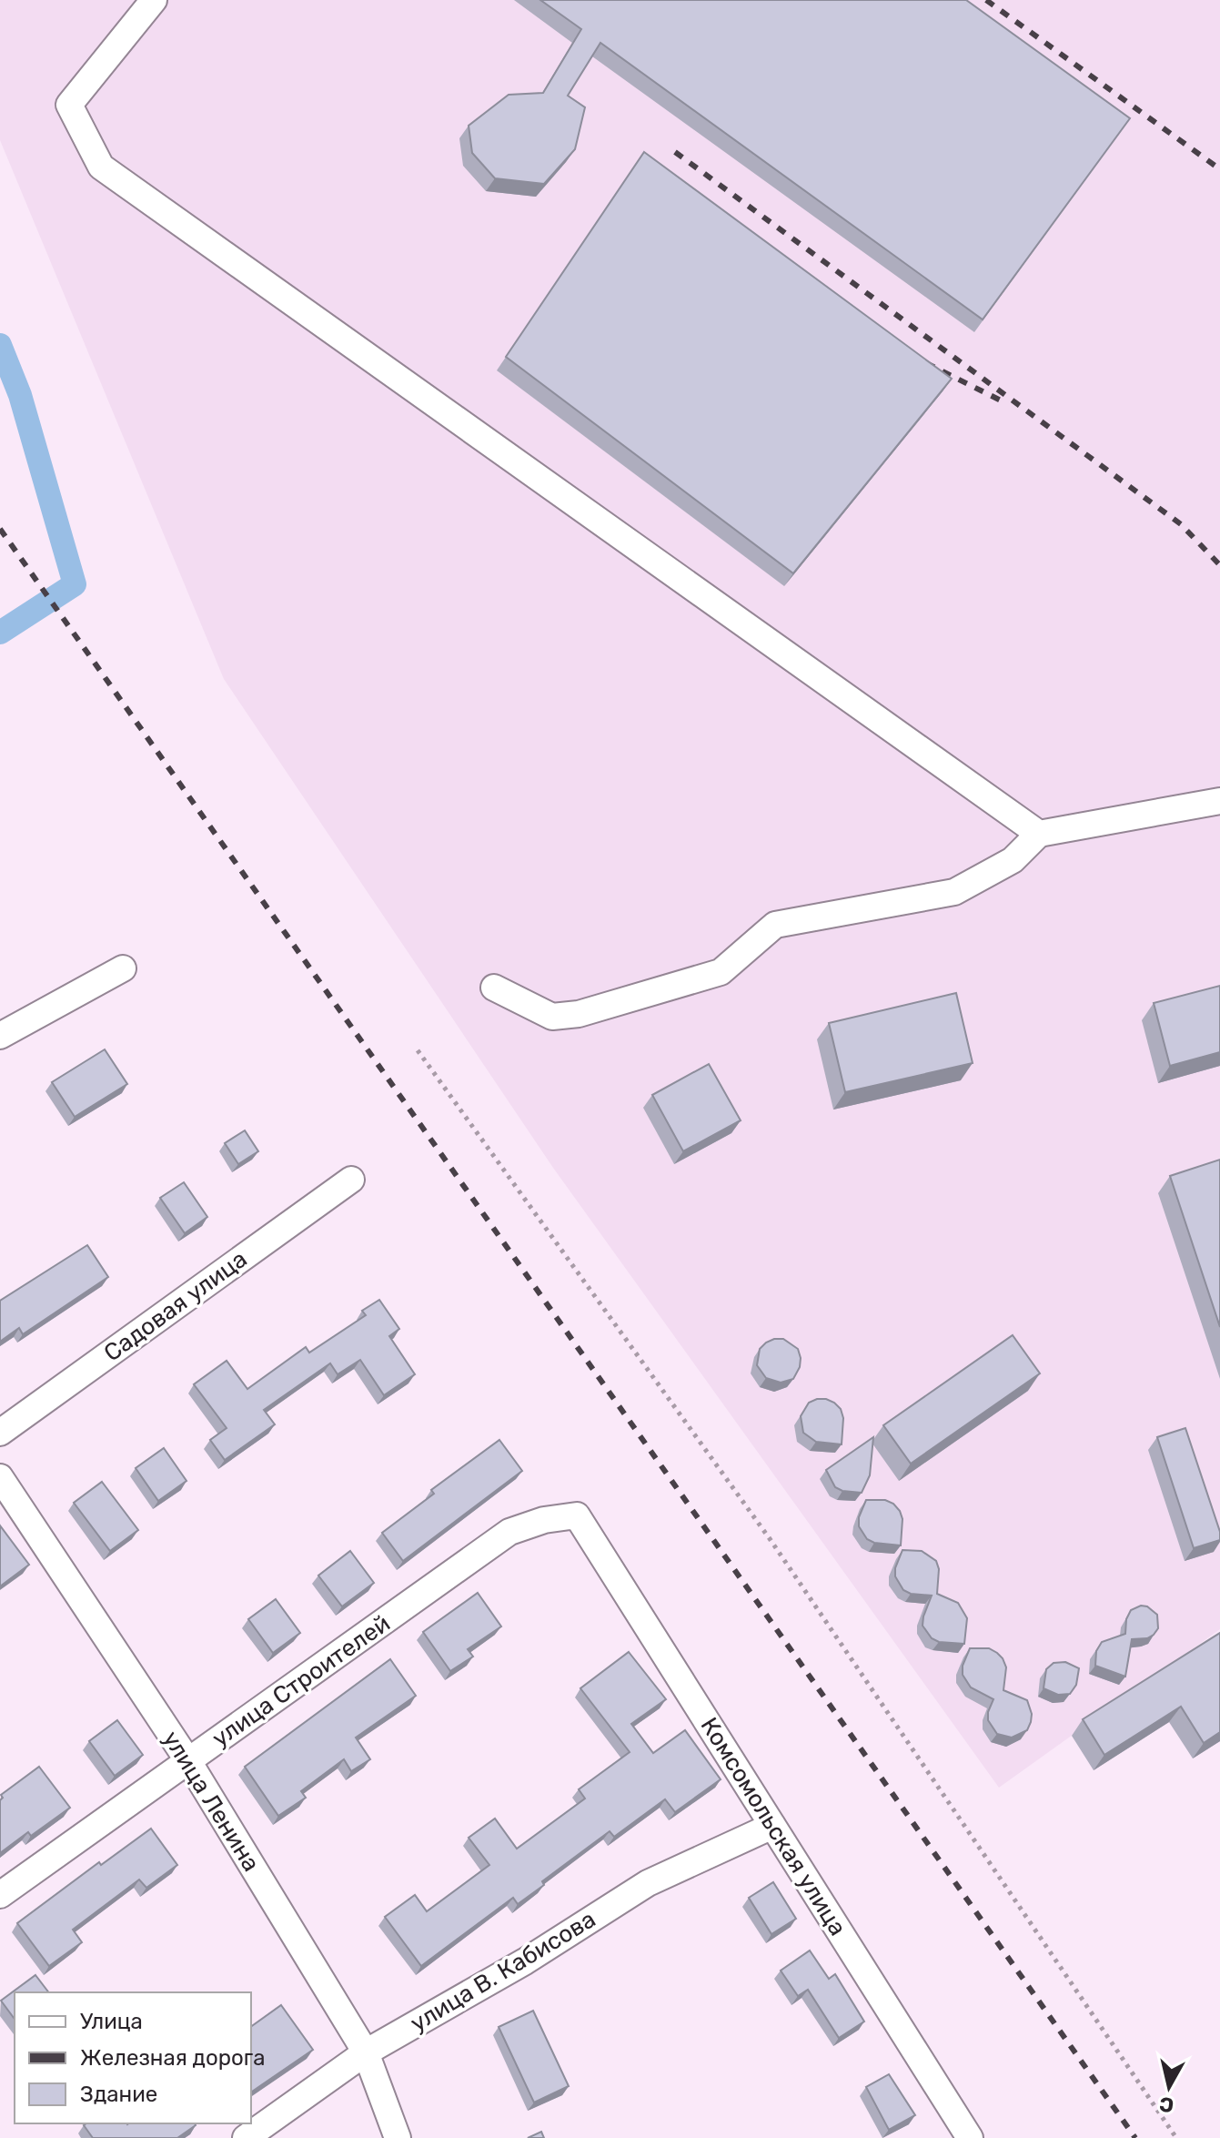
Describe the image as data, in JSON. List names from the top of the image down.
{
  "streets": {
    "street": [
      "Садовая улица",
      "улица Строителей",
      "улица Ленина",
      "Комсомольская улица",
      "улица В. Кабисова"
    ]
  },
  "crossings": [
    ["улица Строителей", "улица Ленина"],
    ["улица Строителей", "Комсомольская улица"],
    ["улица Ленина", "улица В. Кабисова"],
    ["Комсомольская улица", "улица В. Кабисова"]
  ],
  "legend": ["Улица", "Железная дорога", "Здание"],
  "north": "bottom"
}
